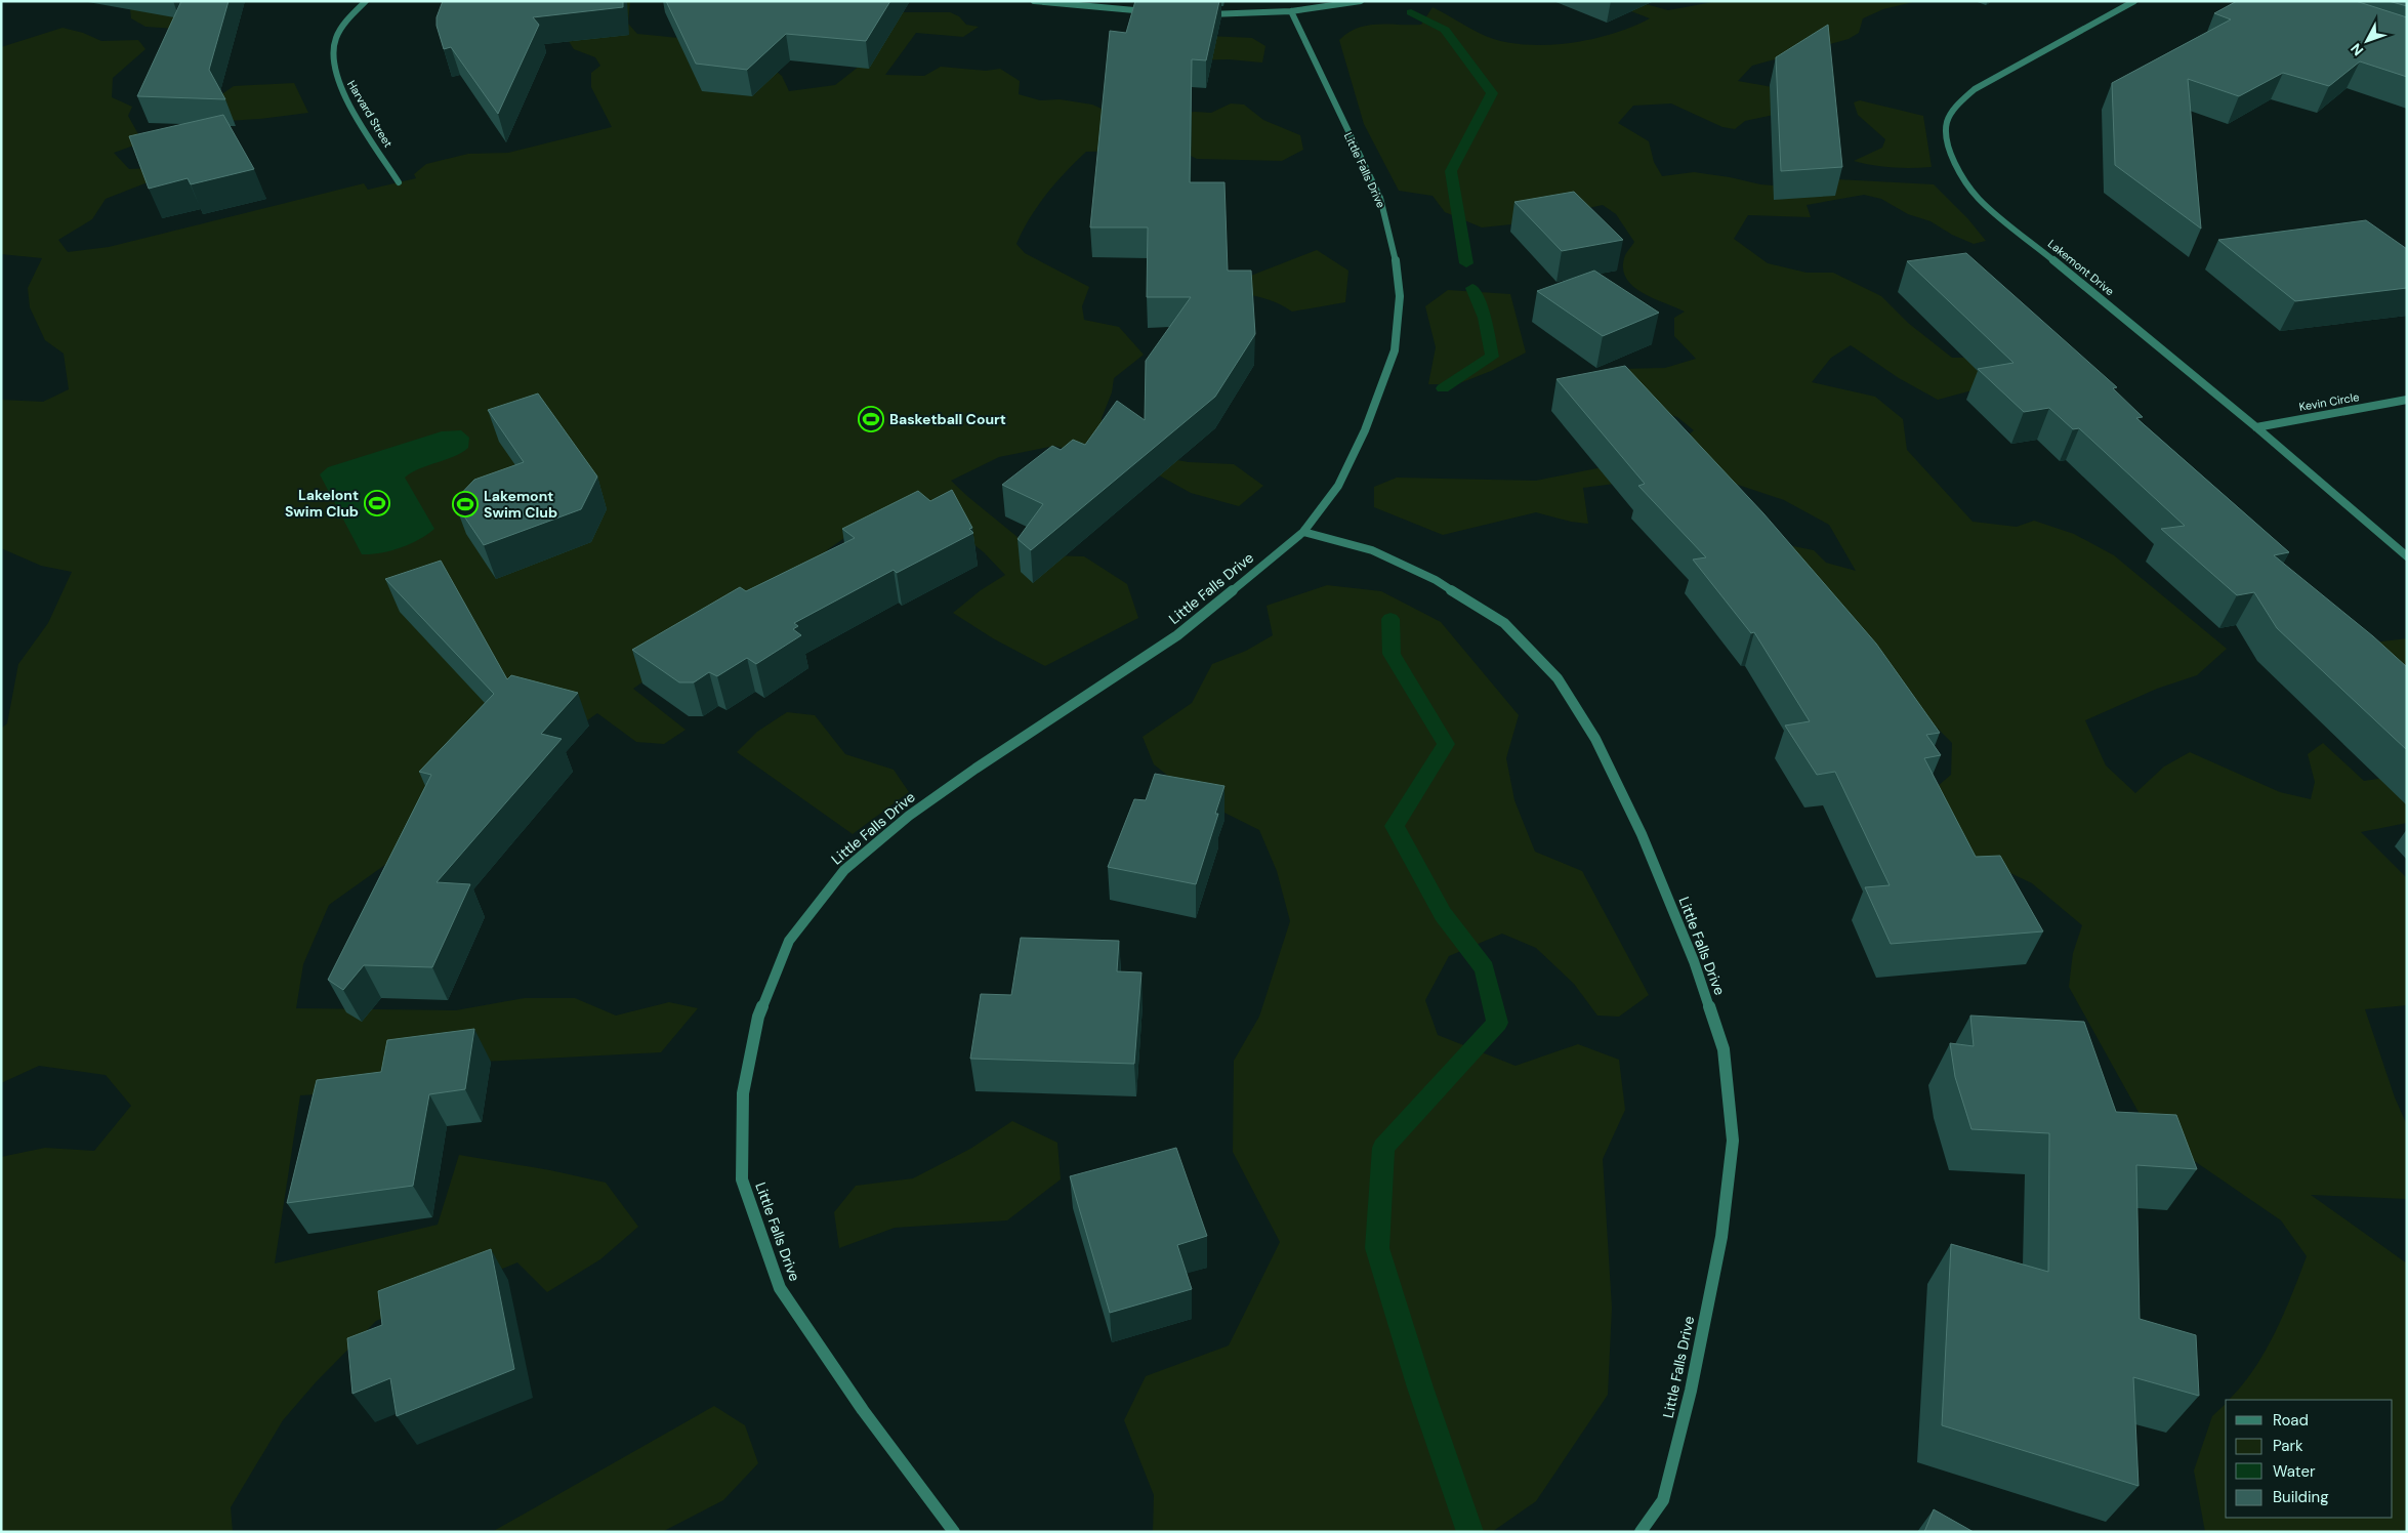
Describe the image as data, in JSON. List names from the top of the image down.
{
  "streets": {
    "street": [
      "Harvard Street",
      "Little Falls Drive",
      "Lakemont Drive",
      "Kevin Circle"
    ]
  },
  "crossings": [
    ["Lakemont Drive", "Kevin Circle"]
  ],
  "places": {
    "sports": ["Basketball Court", "Lakelont Swim Club", "Lakemont Swim Club"]
  },
  "legend": [
    "Road",
    "Park",
    "Water",
    "Building"
  ],
  "north": "bottom left"
}
